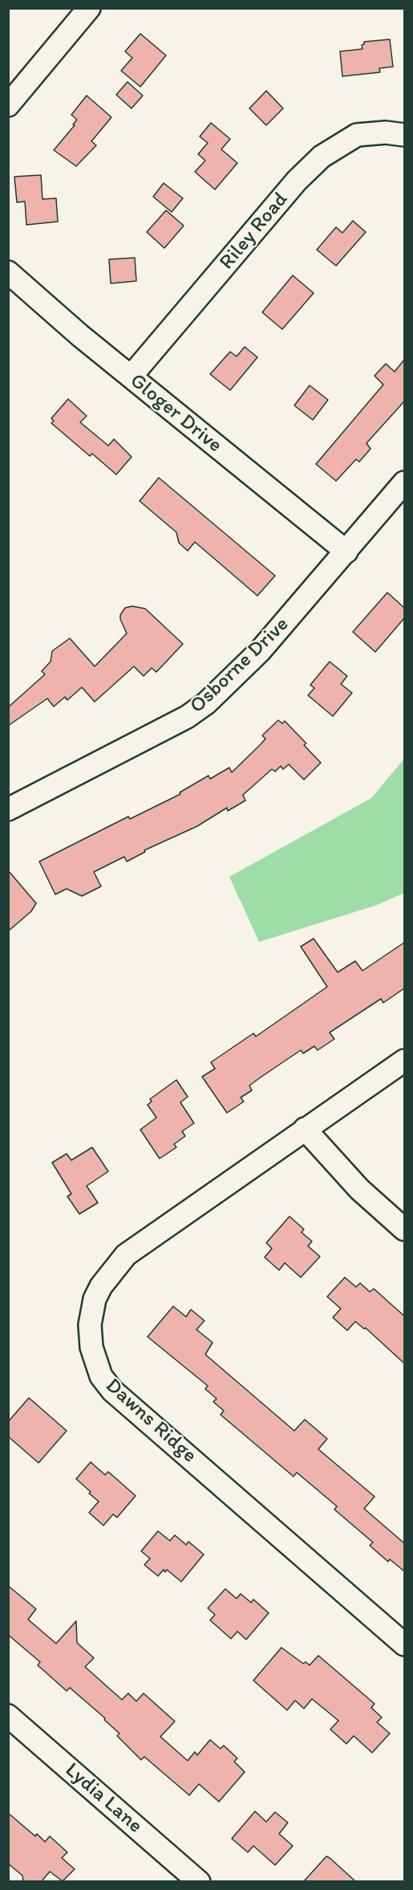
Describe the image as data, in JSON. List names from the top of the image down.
{
  "streets": {
    "street": [
      "Riley Road",
      "Gloger Drive",
      "Osborne Drive",
      "Dawns Ridge",
      "Lydia Lane"
    ]
  },
  "crossings": [
    ["Riley Road", "Gloger Drive"],
    ["Gloger Drive", "Osborne Drive"]
  ]
}
